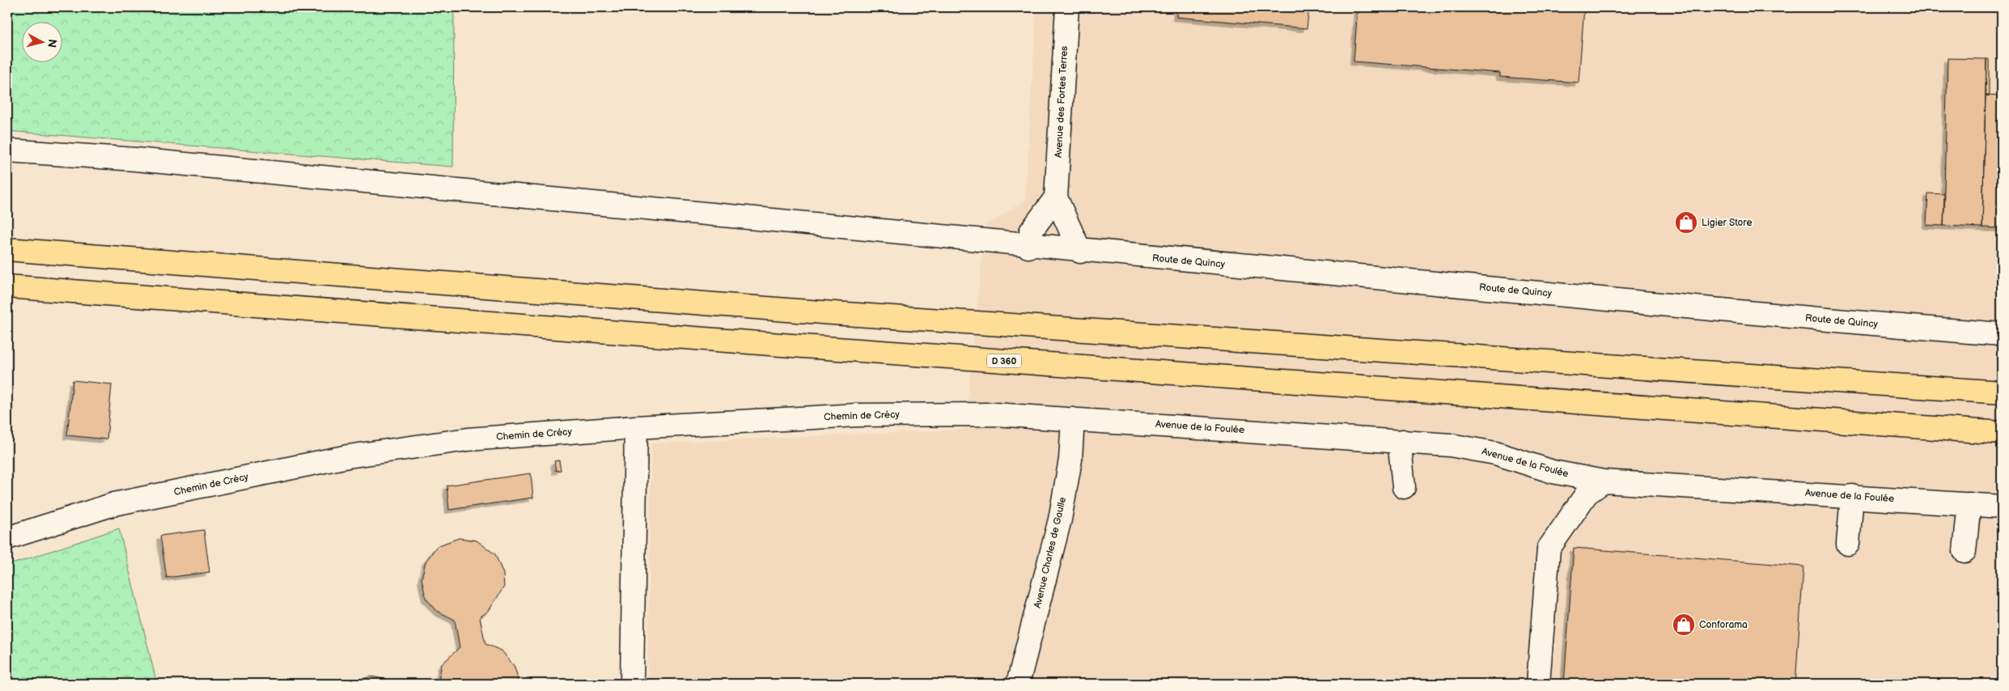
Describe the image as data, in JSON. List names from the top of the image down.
{
  "streets": {
    "highway": ["D 360"],
    "street": [
      "Avenue des Fortes Terres",
      "Route de Quincy",
      "Chemin de Crécy",
      "Avenue de la Foulée",
      "Avenue Charles de Gaulle"
    ]
  },
  "crossings": [
    ["Avenue des Fortes Terres", "Route de Quincy"],
    ["Chemin de Crécy", "Avenue de la Foulée"],
    ["Chemin de Crécy", "Avenue Charles de Gaulle"],
    ["Avenue de la Foulée", "Avenue Charles de Gaulle"]
  ],
  "places": {
    "shop": ["Ligier Store", "Conforama"]
  },
  "north": "right"
}
